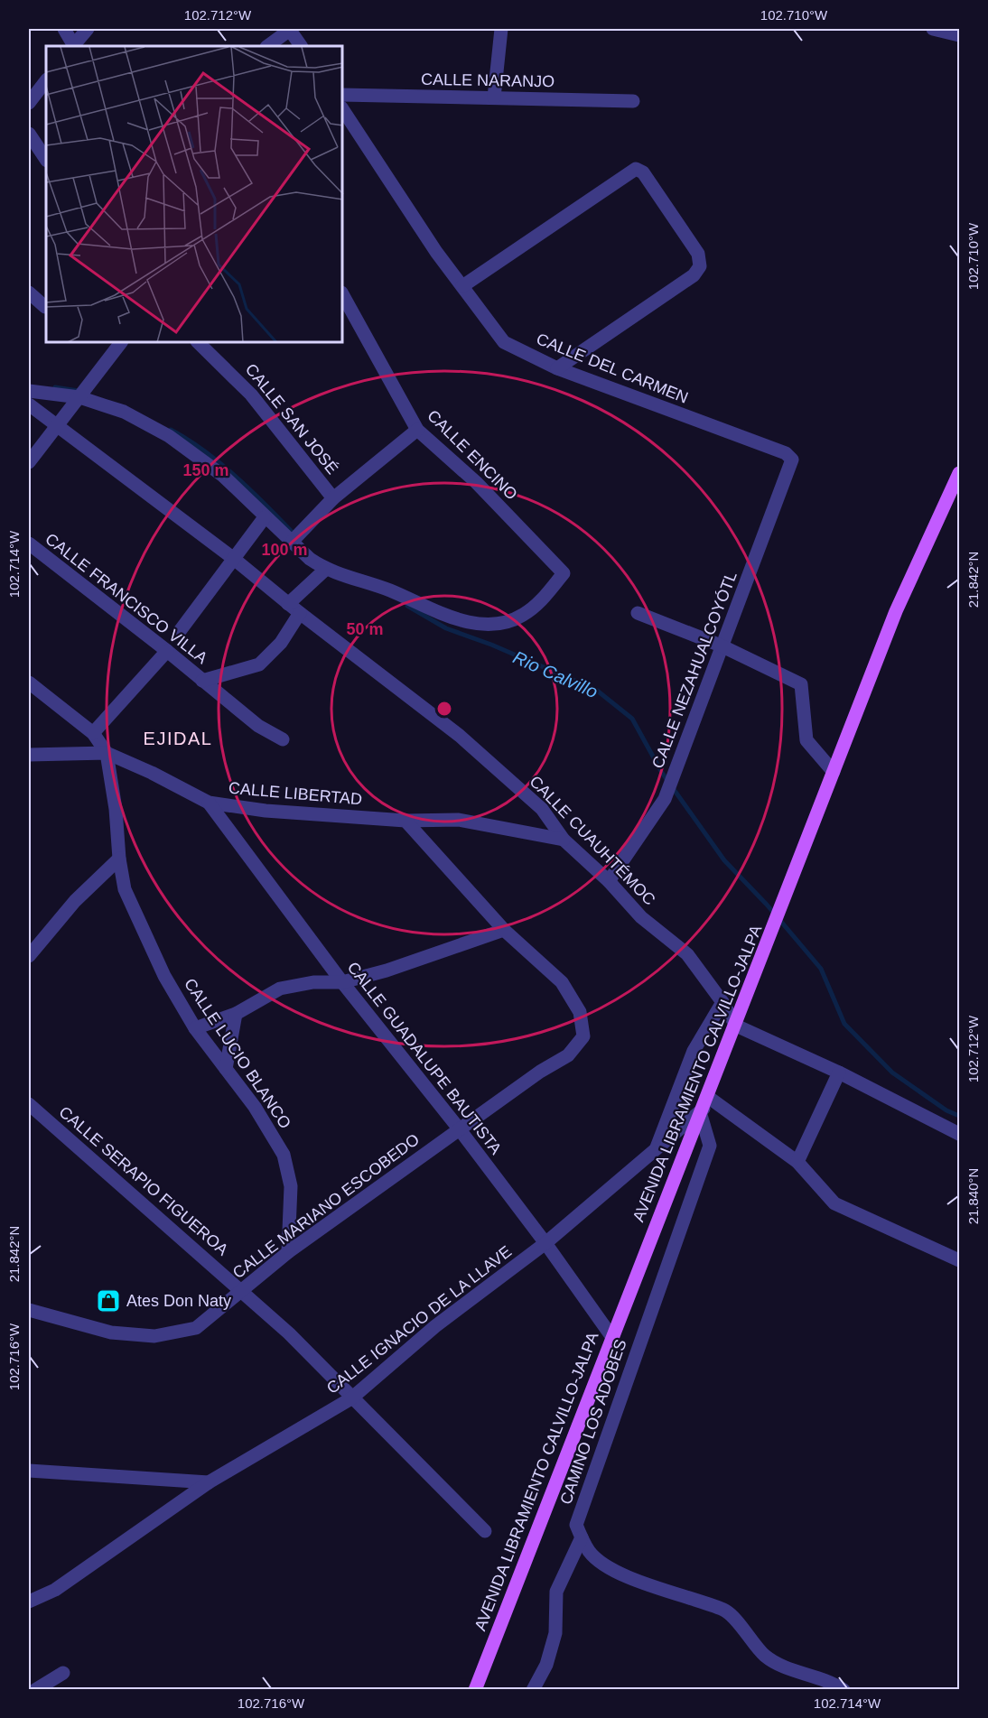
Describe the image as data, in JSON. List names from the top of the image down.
{
  "streets": {
    "main road": ["AVENIDA LIBRAMIENTO CALVILLO-JALPA"],
    "street": [
      "CALLE NARANJO",
      "CALLE DEL CARMEN",
      "CALLE SAN JOSÉ",
      "CALLE ENCINO",
      "CALLE FRANCISCO VILLA",
      "CALLE NEZAHUALCOYÓTL",
      "CALLE LIBERTAD",
      "CALLE CUAUHTÉMOC",
      "CALLE LUCIO BLANCO",
      "CALLE GUADALUPE BAUTISTA",
      "CALLE SERAPIO FIGUEROA",
      "CALLE MARIANO ESCOBEDO",
      "CALLE IGNACIO DE LA LLAVE",
      "CAMINO LOS ADOBES"
    ]
  },
  "crossings": [
    ["CALLE DEL CARMEN", "CALLE NEZAHUALCOYÓTL"],
    ["CALLE NEZAHUALCOYÓTL", "CALLE CUAUHTÉMOC"],
    ["CALLE LIBERTAD", "CALLE CUAUHTÉMOC"],
    ["CALLE LIBERTAD", "CALLE LUCIO BLANCO"],
    ["CALLE LIBERTAD", "CALLE GUADALUPE BAUTISTA"],
    ["CALLE CUAUHTÉMOC", "AVENIDA LIBRAMIENTO CALVILLO-JALPA"],
    ["CALLE LUCIO BLANCO", "CALLE MARIANO ESCOBEDO"],
    ["CALLE GUADALUPE BAUTISTA", "AVENIDA LIBRAMIENTO CALVILLO-JALPA"],
    ["CALLE GUADALUPE BAUTISTA", "CALLE MARIANO ESCOBEDO"],
    ["CALLE GUADALUPE BAUTISTA", "CALLE IGNACIO DE LA LLAVE"],
    ["AVENIDA LIBRAMIENTO CALVILLO-JALPA", "CALLE IGNACIO DE LA LLAVE"],
    ["AVENIDA LIBRAMIENTO CALVILLO-JALPA", "CAMINO LOS ADOBES"],
    ["CALLE SERAPIO FIGUEROA", "CALLE MARIANO ESCOBEDO"],
    ["CALLE SERAPIO FIGUEROA", "CALLE IGNACIO DE LA LLAVE"],
    ["CALLE IGNACIO DE LA LLAVE", "CAMINO LOS ADOBES"]
  ],
  "districts": ["EJIDAL"],
  "water": ["Rio Calvillo"],
  "places": {
    "shop": ["Ates Don Naty"]
  },
  "coordinates": [
    "102.712°W",
    "102.710°W",
    "102.714°W",
    "21.842°N",
    "21.840°N",
    "102.716°W"
  ],
  "rings": ["150 m", "100 m", "50 m"]
}
